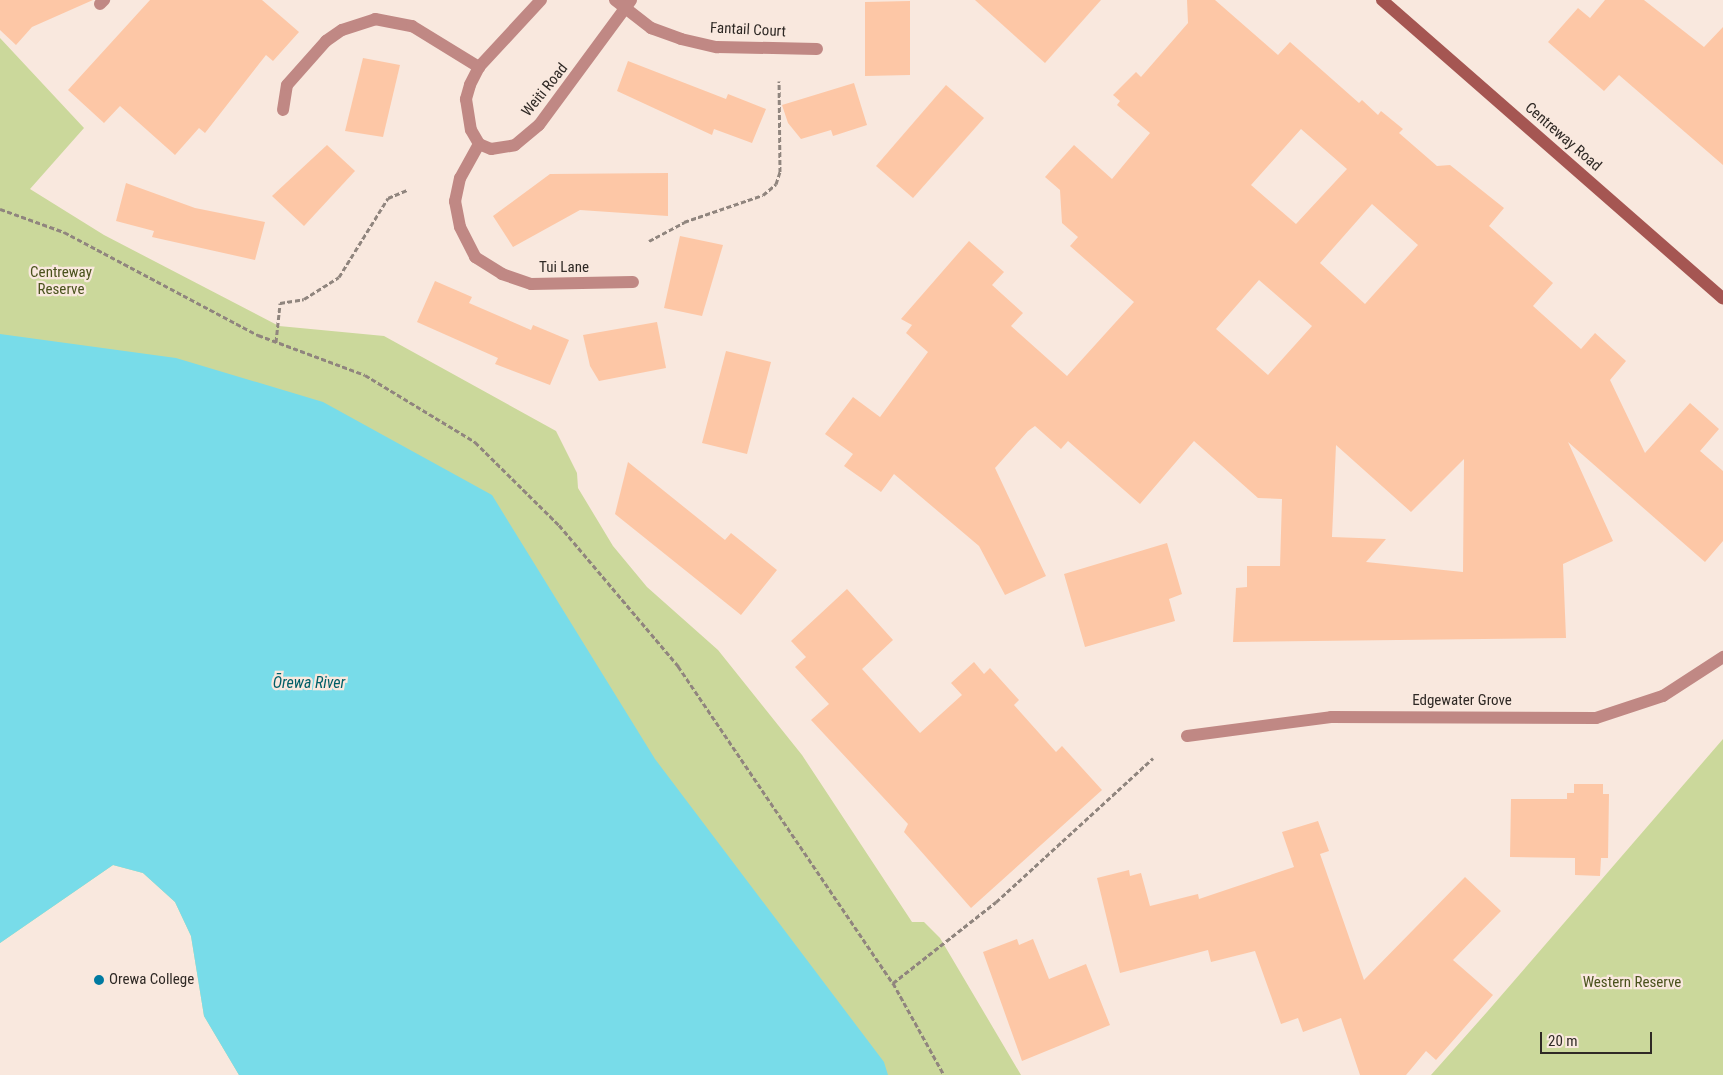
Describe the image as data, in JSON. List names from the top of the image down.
{
  "streets": {
    "main road": ["Centreway Road"],
    "street": [
      "Fantail Court",
      "Weiti Road",
      "Tui Lane",
      "Edgewater Grove"
    ]
  },
  "crossings": [
    ["Fantail Court", "Weiti Road"],
    ["Weiti Road", "Tui Lane"]
  ],
  "water": ["Ōrewa River"],
  "parks": ["Centreway Reserve", "Western Reserve"],
  "places": ["Orewa College"],
  "scale_bar": "20 m"
}
